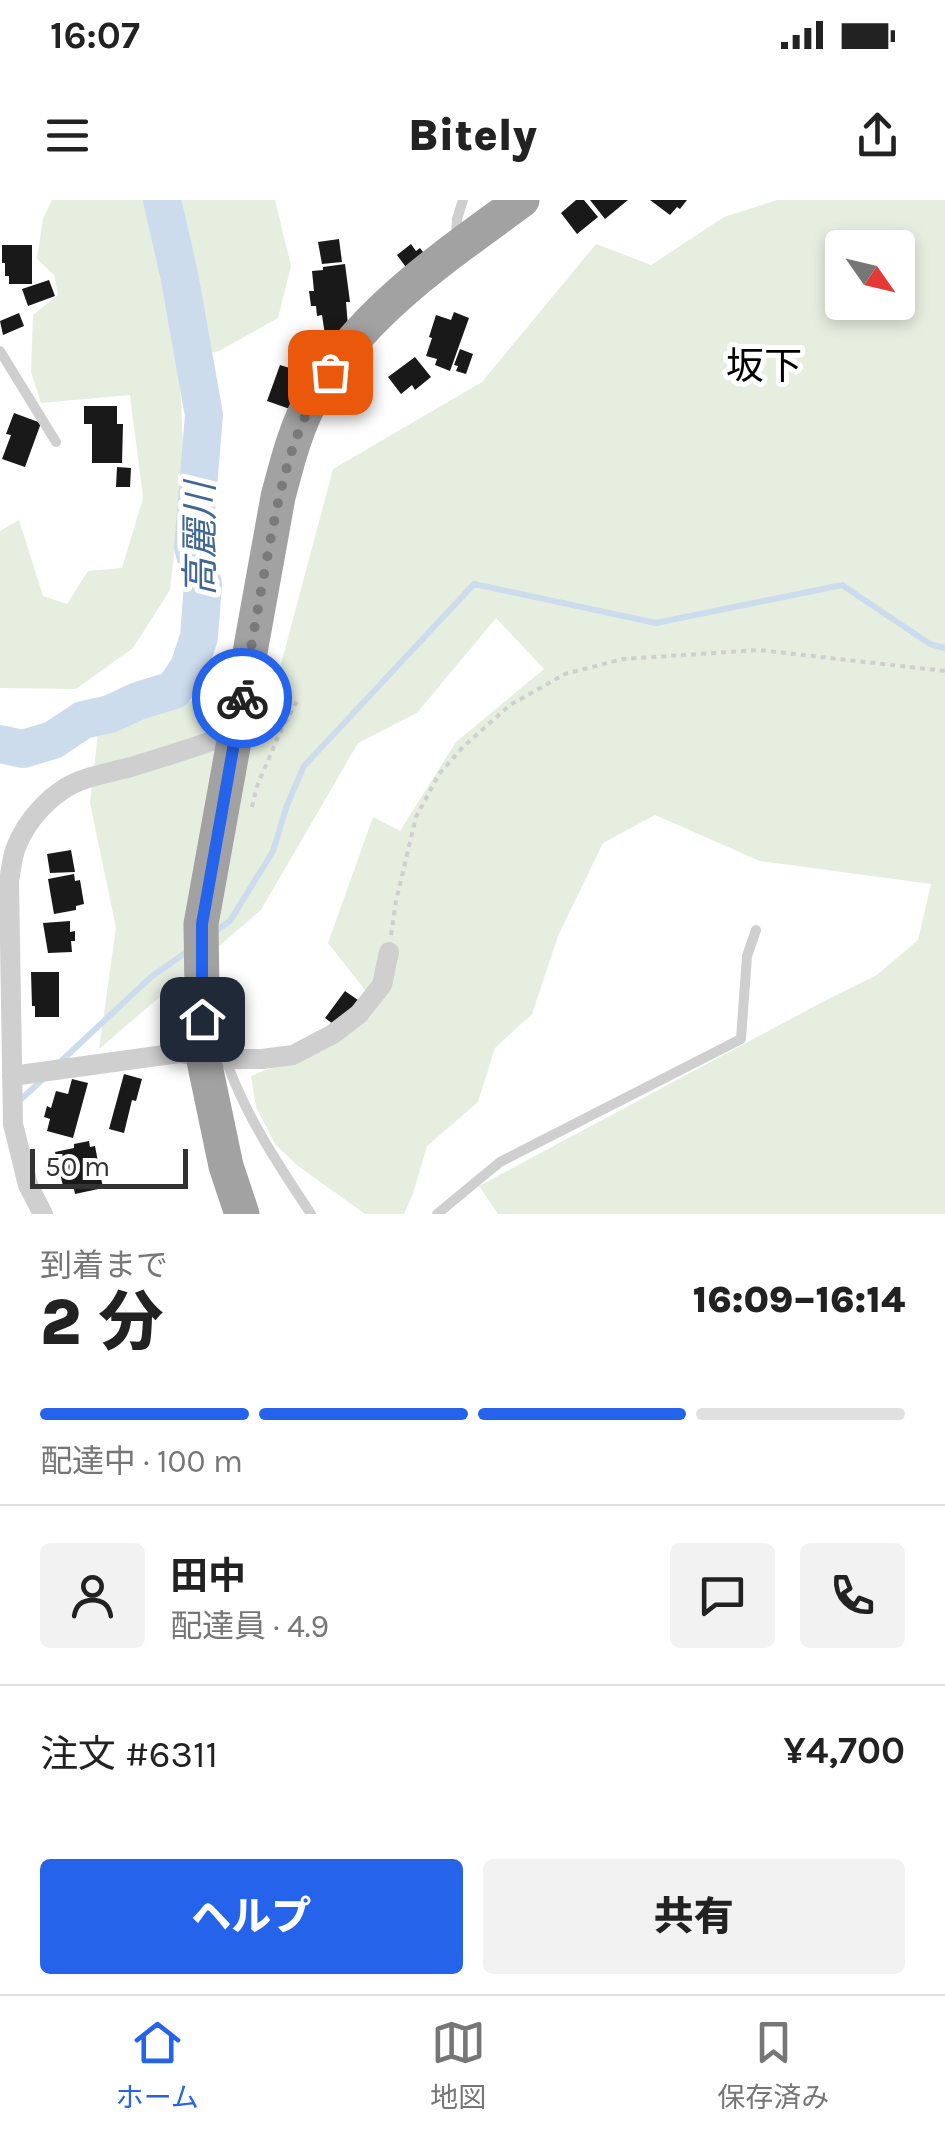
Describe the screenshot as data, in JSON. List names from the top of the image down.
{
  "districts": ["坂下"],
  "water": ["高麗川"],
  "scale_bar": "50 m",
  "north": "bottom right",
  "page": {
    "status": "16:07",
    "header": "Bitely",
    "scale": "50 m",
    "heading": ["2 分", "到着まで", "16:09–16:14"],
    "panel": [
      "田中",
      "配達員 · 4.9",
      "注文 #6311",
      "¥4,700"
    ],
    "bar": "配達中 · 100 m",
    "buttons": ["ヘルプ", "共有"],
    "tabs": ["ホーム", "地図", "保存済み"]
  }
}
